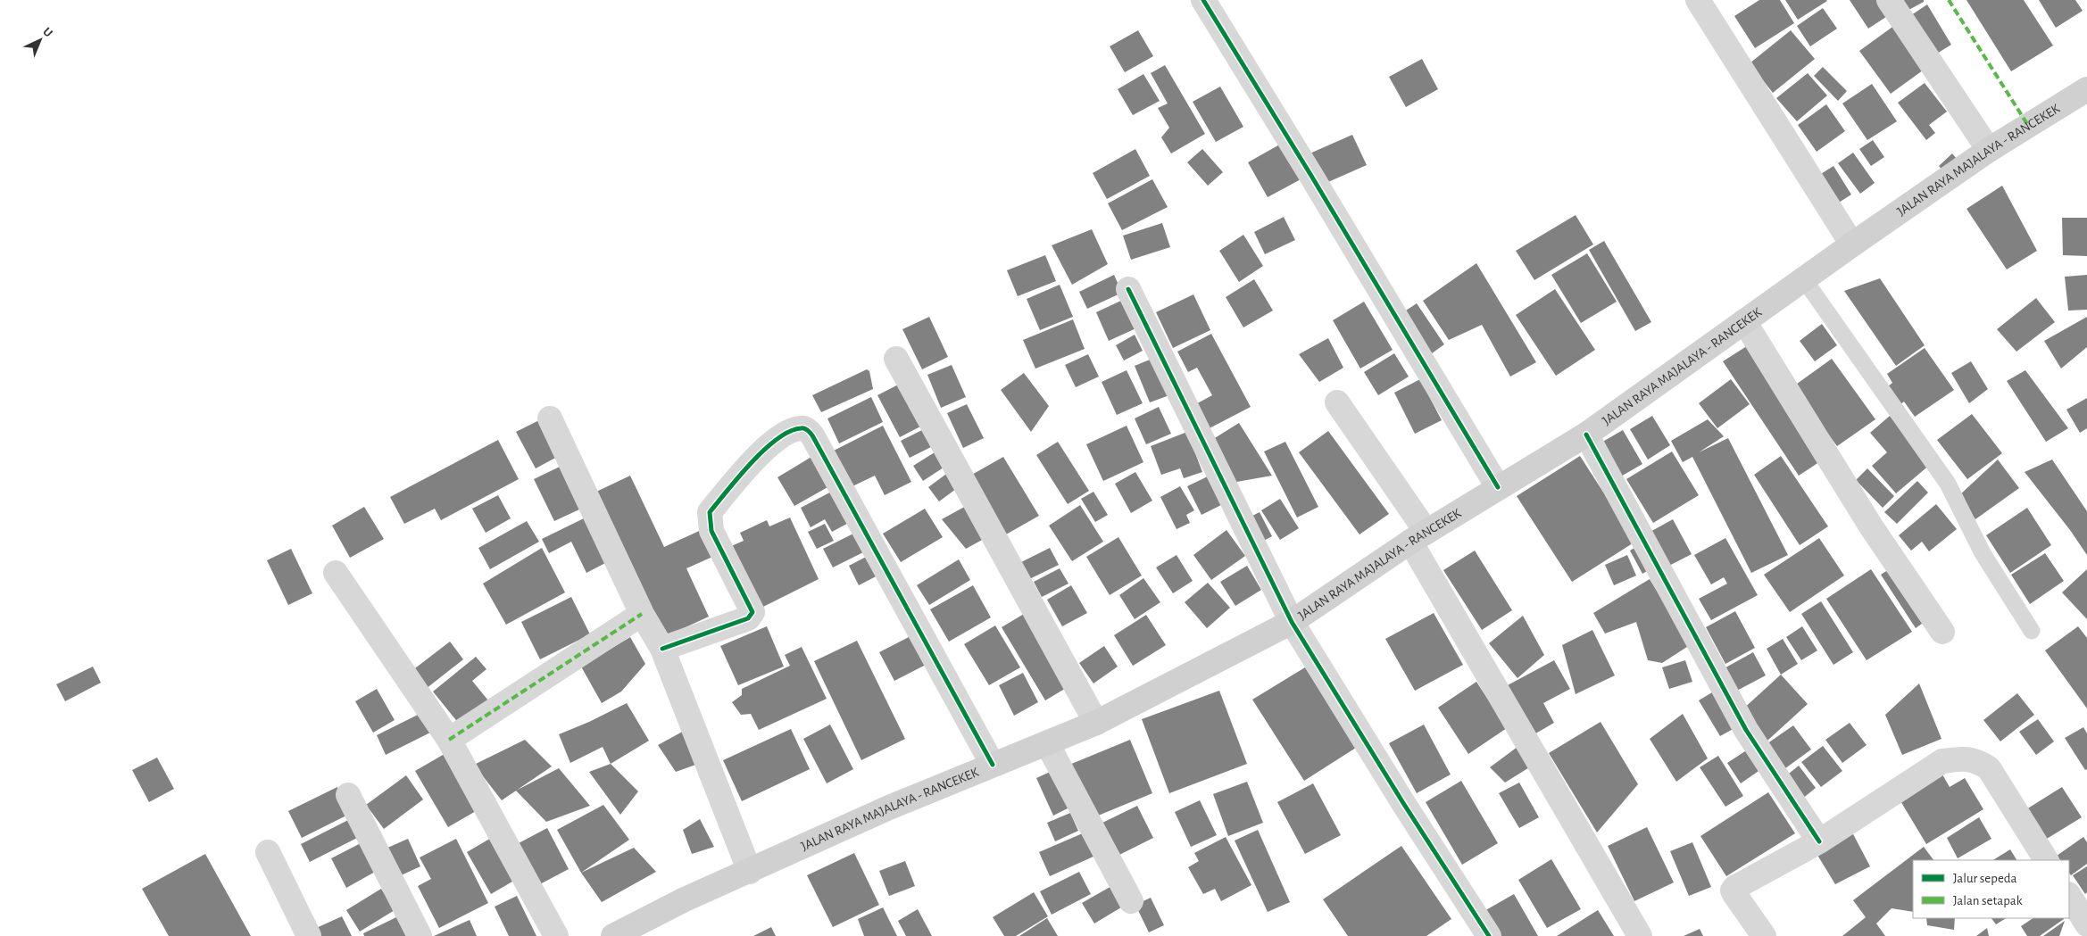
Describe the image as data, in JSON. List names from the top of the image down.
{
  "streets": {
    "main road": ["JALAN RAYA MAJALAYA - RANCEKEK"]
  },
  "legend": ["Jalur sepeda", "Jalan setapak"],
  "north": "top right"
}
